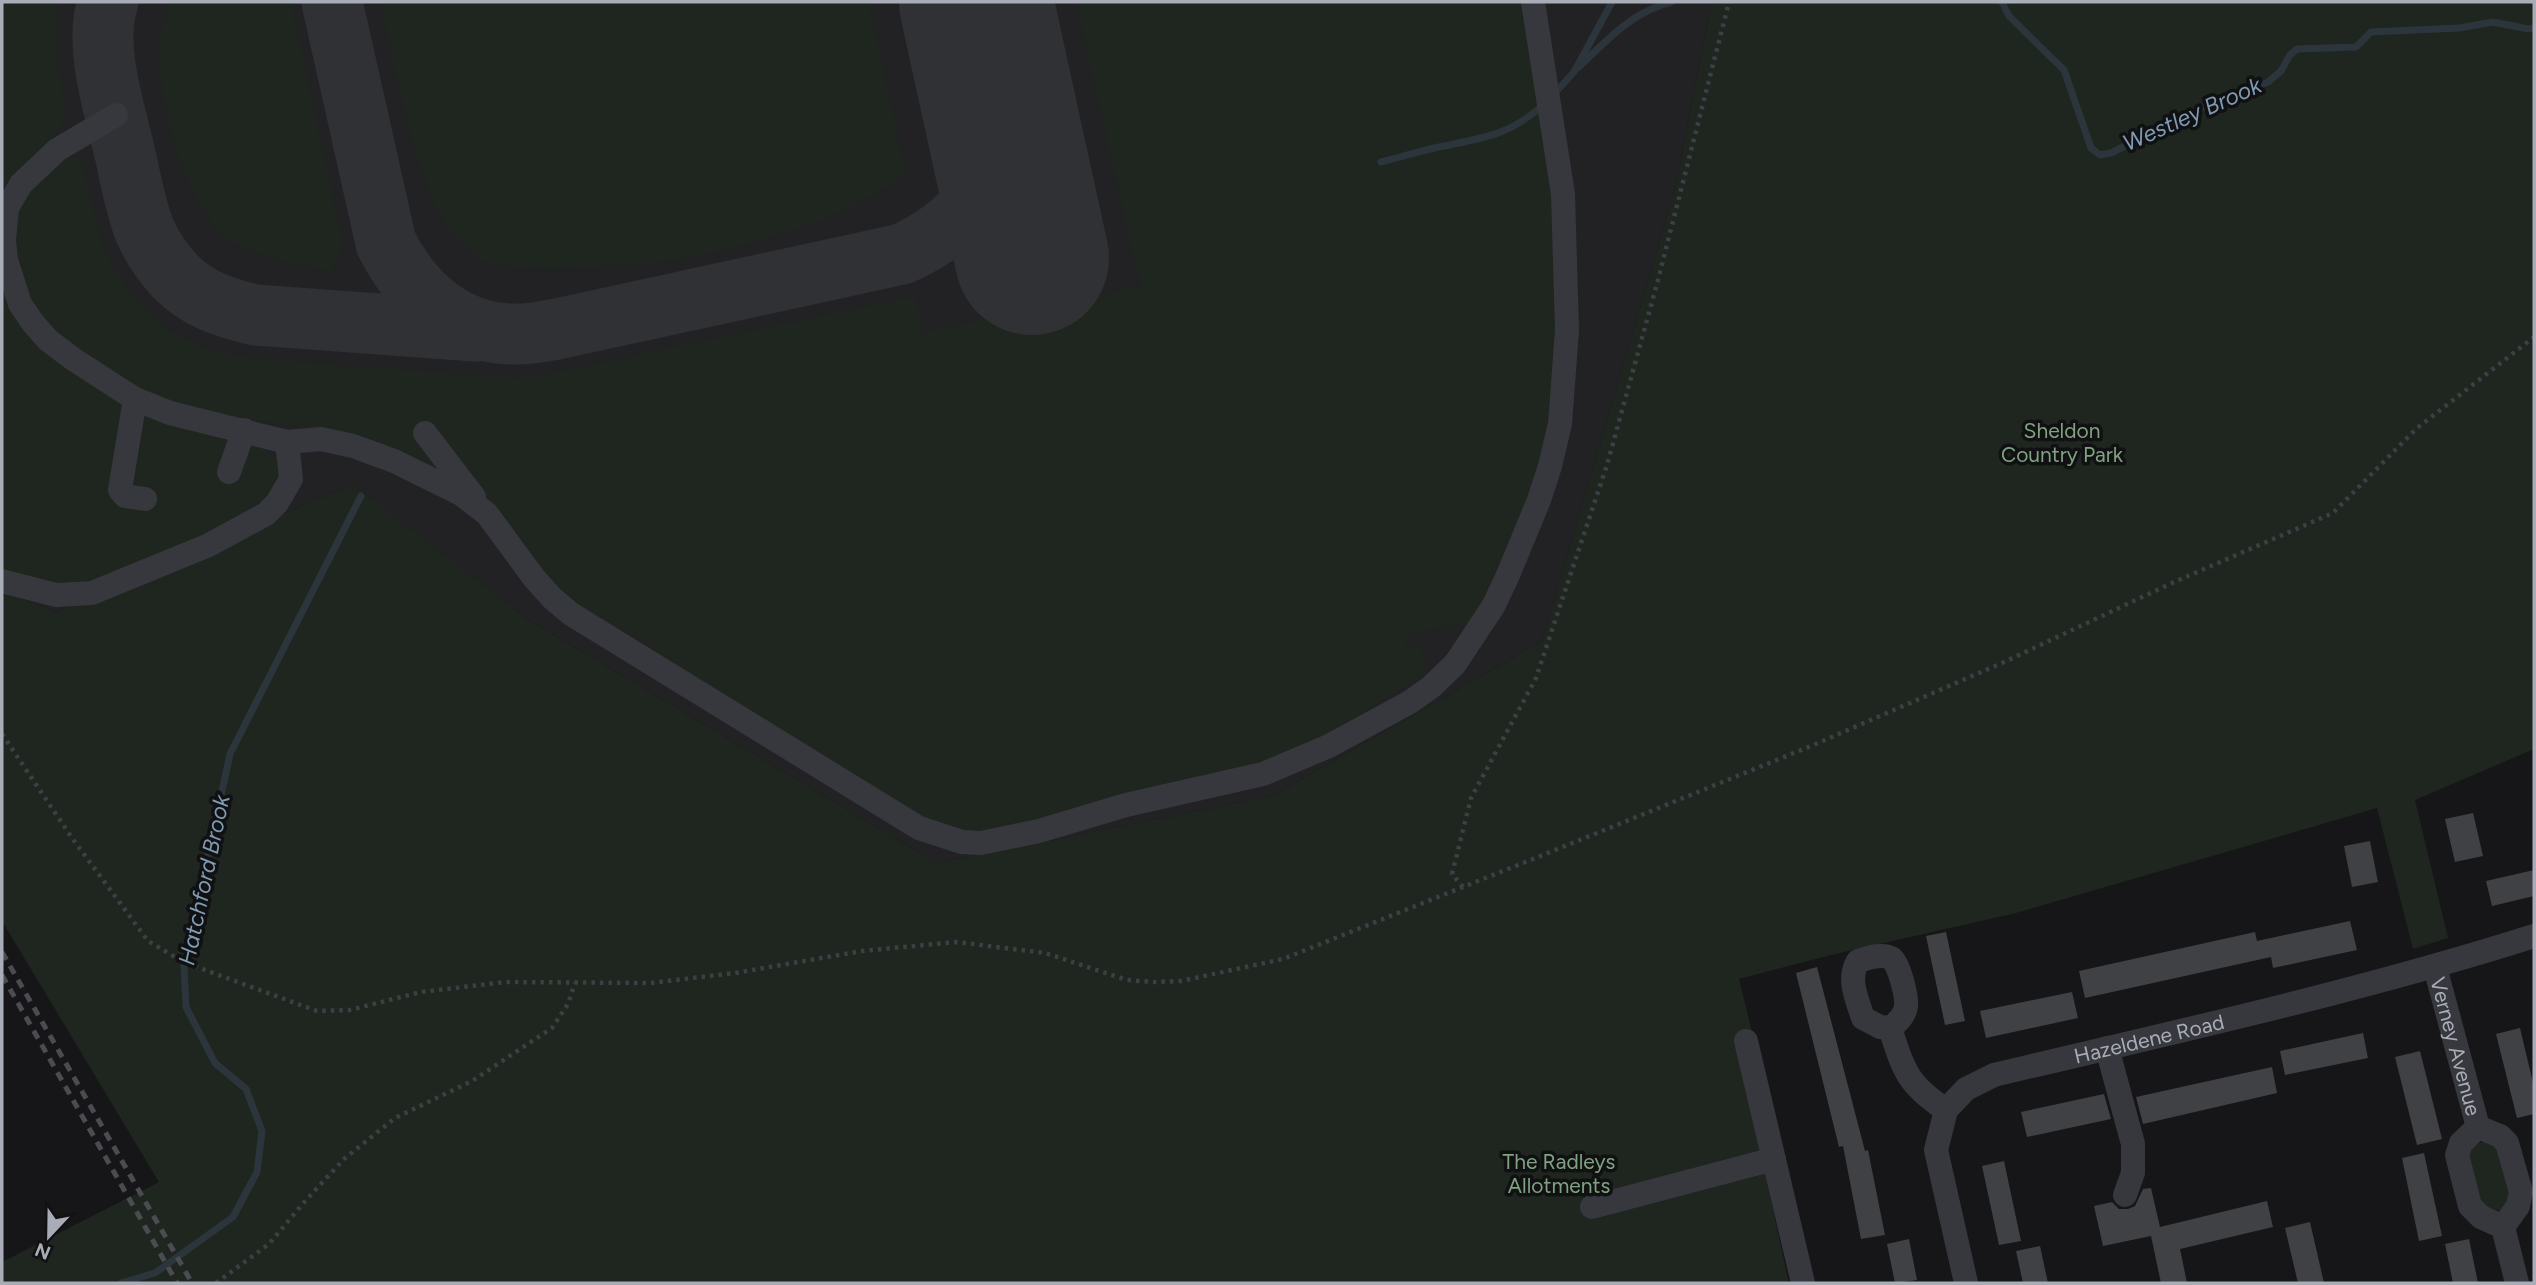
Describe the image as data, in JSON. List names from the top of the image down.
{
  "streets": {
    "street": ["Hazeldene Road", "Verney Avenue"]
  },
  "crossings": [
    ["Hazeldene Road", "Verney Avenue"]
  ],
  "water": ["Westley Brook", "Hatchford Brook"],
  "parks": ["Sheldon Country Park", "The Radleys Allotments"],
  "north": "bottom"
}
